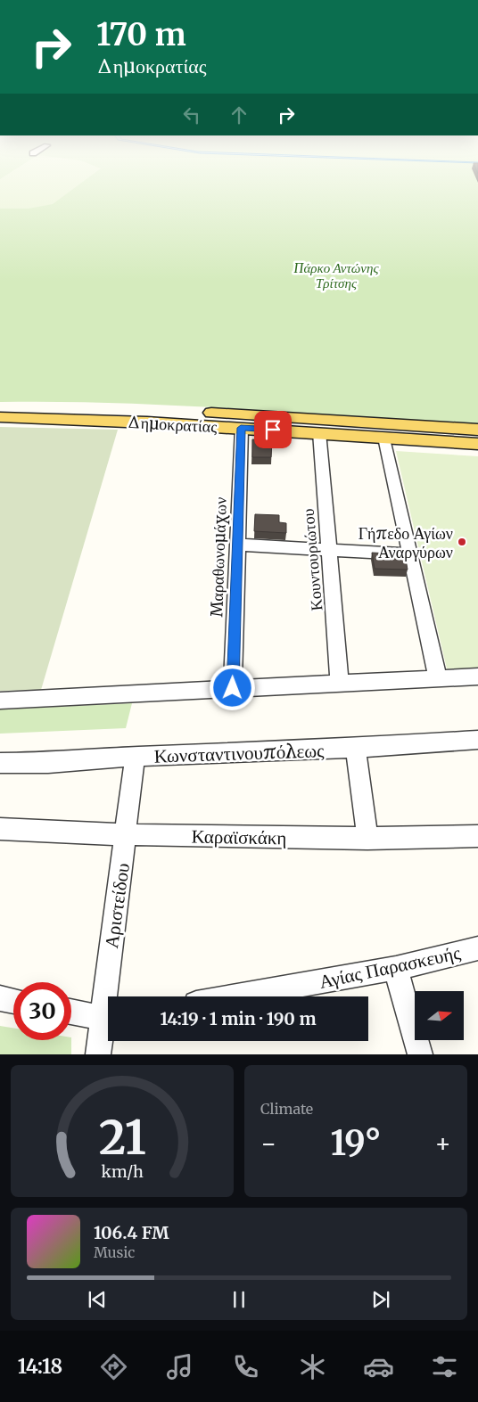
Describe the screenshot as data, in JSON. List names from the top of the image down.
{
  "streets": {
    "main road": ["Δημοκρατίας"],
    "street": [
      "Μαραθωνομάχων",
      "Κουντουριώτου",
      "Κωνσταντινουπόλεως",
      "Καραϊσκάκη",
      "Αριστείδου",
      "Αγίας Παρασκευής"
    ]
  },
  "crossings": [
    ["Δημοκρατίας", "Μαραθωνομάχων"],
    ["Δημοκρατίας", "Κουντουριώτου"],
    ["Κωνσταντινουπόλεως", "Αριστείδου"],
    ["Καραϊσκάκη", "Αριστείδου"]
  ],
  "parks": ["Πάρκο Αντώνης Τρίτσης"],
  "places": ["Γήπεδο Αγίων Αναργύρων"],
  "north": "right",
  "page": {
    "turn": ["170 m", "Δημοκρατίας"],
    "limit": "30",
    "trip": "14:19 · 1 min · 190 m",
    "tile": "Climate",
    "heat": ["−", "19°", "+"],
    "song": ["106.4 FM", "Music"],
    "tabs": "14:18",
    "gauge": ["21", "km/h"]
  }
}
